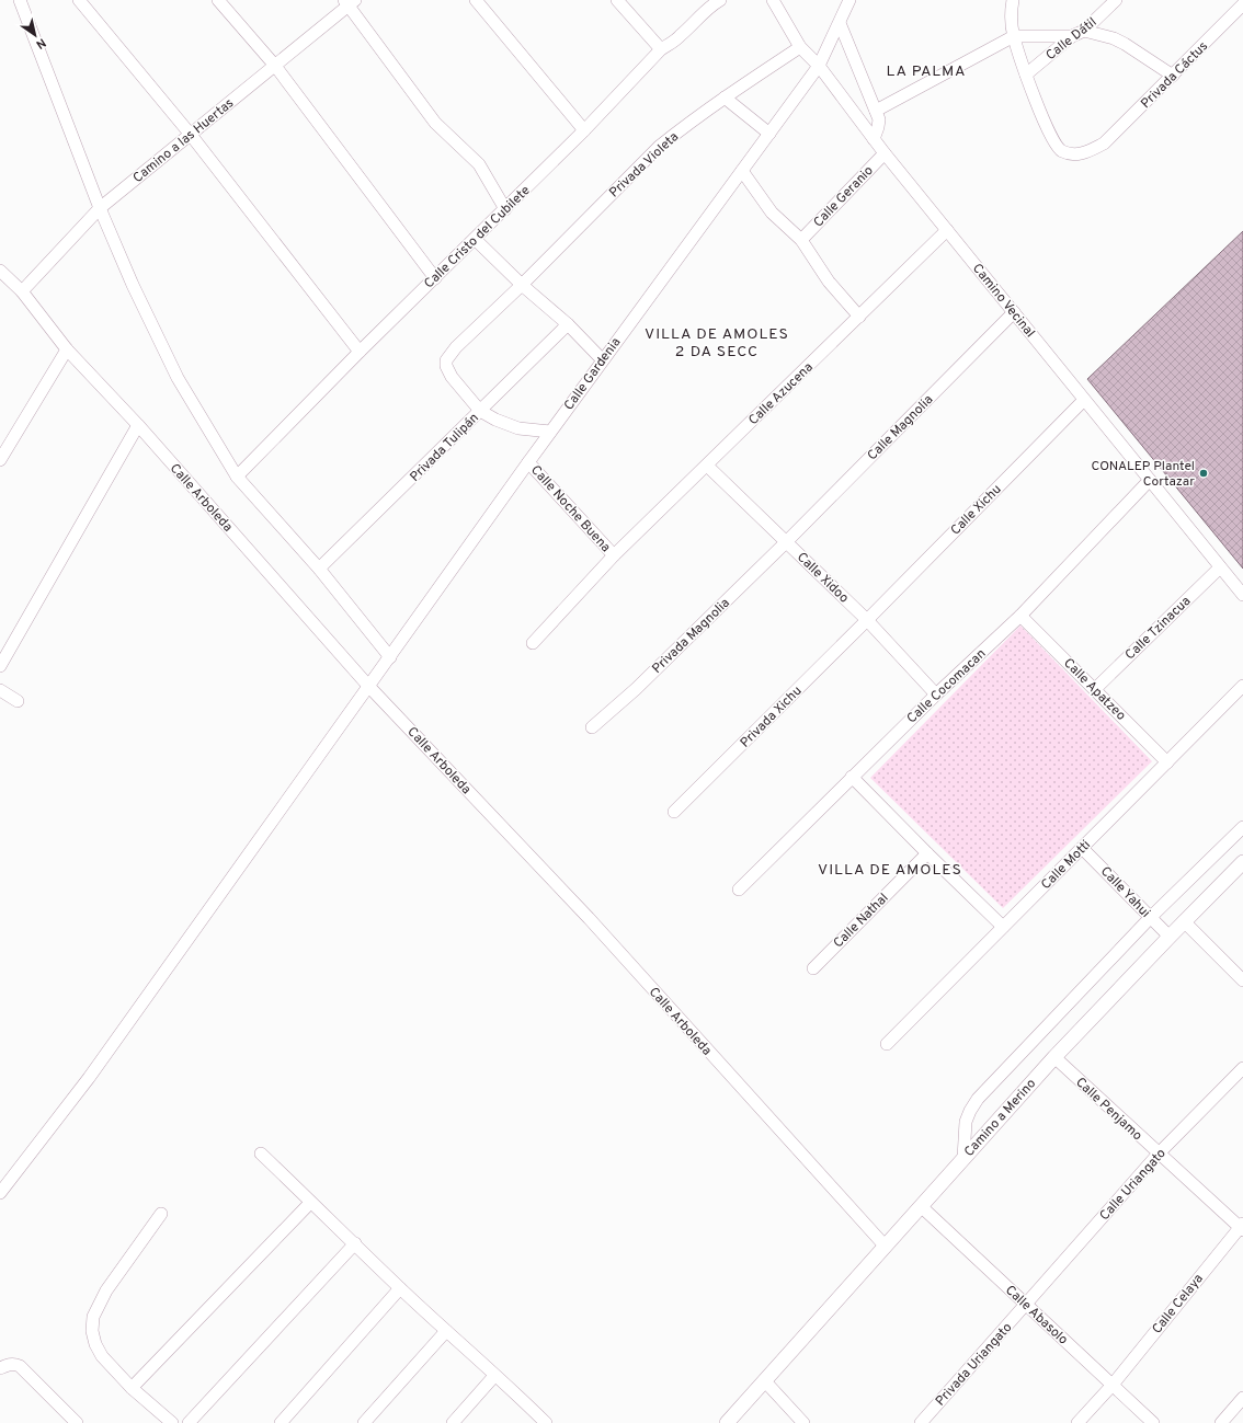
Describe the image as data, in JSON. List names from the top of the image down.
{
  "streets": {
    "street": [
      "Calle Dátil",
      "Privada Cáctus",
      "Camino a las Huertas",
      "Privada Violeta",
      "Calle Geranio",
      "Calle Cristo del Cubilete",
      "Camino Vecinal",
      "Calle Gardenia",
      "Calle Azucena",
      "Calle Magnolia",
      "Privada Tulipán",
      "Calle Arboleda",
      "Calle Noche Buena",
      "Calle Xichu",
      "Calle Xidoo",
      "Calle Tzinacua",
      "Privada Magnolia",
      "Calle Cocomacan",
      "Calle Apatzeo",
      "Privada Xichu",
      "Calle Motti",
      "Calle Yahui",
      "Calle Nathal",
      "Calle Penjamo",
      "Camino a Merino",
      "Calle Uriangato",
      "Calle Celaya",
      "Calle Abasolo",
      "Privada Uriangato"
    ]
  },
  "crossings": [
    ["Calle Dátil", "Privada Cáctus"],
    ["Camino a las Huertas", "Calle Arboleda"],
    ["Privada Violeta", "Camino Vecinal"],
    ["Privada Violeta", "Privada Tulipán"],
    ["Calle Geranio", "Camino Vecinal"],
    ["Camino Vecinal", "Calle Gardenia"],
    ["Camino Vecinal", "Calle Azucena"],
    ["Camino Vecinal", "Calle Magnolia"],
    ["Camino Vecinal", "Calle Xichu"],
    ["Camino Vecinal", "Calle Tzinacua"],
    ["Camino Vecinal", "Calle Cocomacan"],
    ["Calle Gardenia", "Calle Arboleda"],
    ["Calle Gardenia", "Calle Noche Buena"],
    ["Calle Azucena", "Calle Noche Buena"],
    ["Calle Azucena", "Calle Xidoo"],
    ["Calle Magnolia", "Calle Xidoo"],
    ["Calle Magnolia", "Privada Magnolia"],
    ["Calle Arboleda", "Camino a Merino"],
    ["Calle Xichu", "Calle Xidoo"],
    ["Calle Xichu", "Privada Xichu"],
    ["Calle Xidoo", "Privada Magnolia"],
    ["Calle Xidoo", "Calle Cocomacan"],
    ["Calle Xidoo", "Privada Xichu"],
    ["Calle Tzinacua", "Calle Apatzeo"],
    ["Calle Cocomacan", "Calle Apatzeo"],
    ["Calle Apatzeo", "Calle Motti"],
    ["Calle Motti", "Calle Yahui"],
    ["Calle Yahui", "Camino a Merino"],
    ["Calle Penjamo", "Camino a Merino"],
    ["Calle Penjamo", "Calle Uriangato"],
    ["Calle Penjamo", "Calle Celaya"],
    ["Camino a Merino", "Calle Abasolo"],
    ["Calle Uriangato", "Calle Abasolo"],
    ["Calle Uriangato", "Privada Uriangato"],
    ["Calle Celaya", "Calle Abasolo"],
    ["Calle Abasolo", "Privada Uriangato"]
  ],
  "districts": ["LA PALMA", "VILLA DE AMOLES 2 DA SECC", "VILLA DE AMOLES"],
  "places": ["CONALEP Plantel Cortazar"],
  "north": "bottom right"
}
